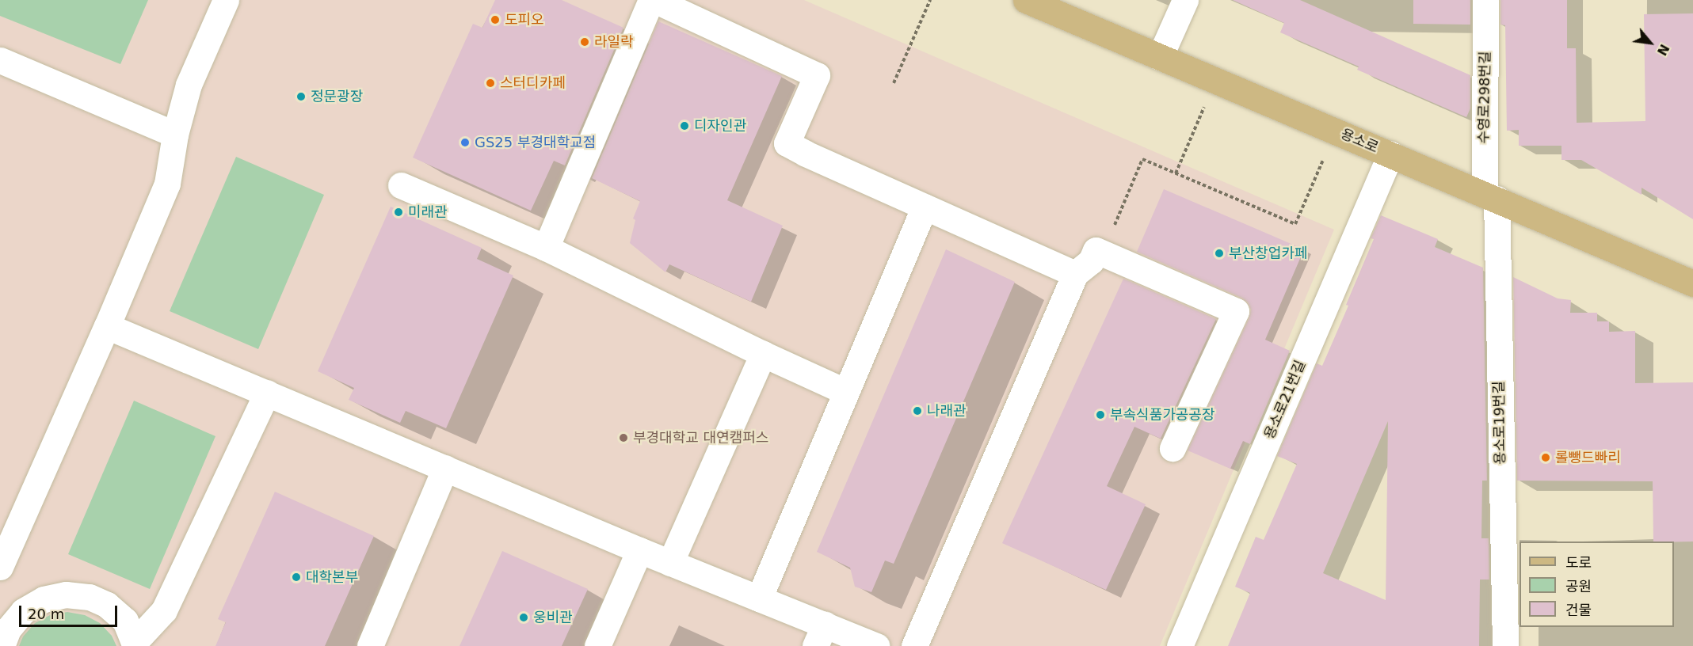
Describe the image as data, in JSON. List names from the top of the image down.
{
  "streets": {
    "main road": ["용소로"],
    "street": ["수영로298번길", "용소로21번길", "용소로19번길"]
  },
  "crossings": [
    ["수영로298번길", "용소로"],
    ["수영로298번길", "용소로19번길"],
    ["용소로", "용소로21번길"],
    ["용소로", "용소로19번길"]
  ],
  "places": [
    "도피오",
    "라일락",
    "스터디카페",
    "정문광장",
    "디자인관",
    "GS25 부경대학교점",
    "미래관",
    "부산창업카페",
    "나래관",
    "부속식품가공공장",
    "부경대학교 대연캠퍼스",
    "롤뺑드빠리",
    "대학본부",
    "웅비관"
  ],
  "legend": ["도로", "공원", "건물"],
  "scale_bar": "20 m",
  "north": "bottom right"
}
